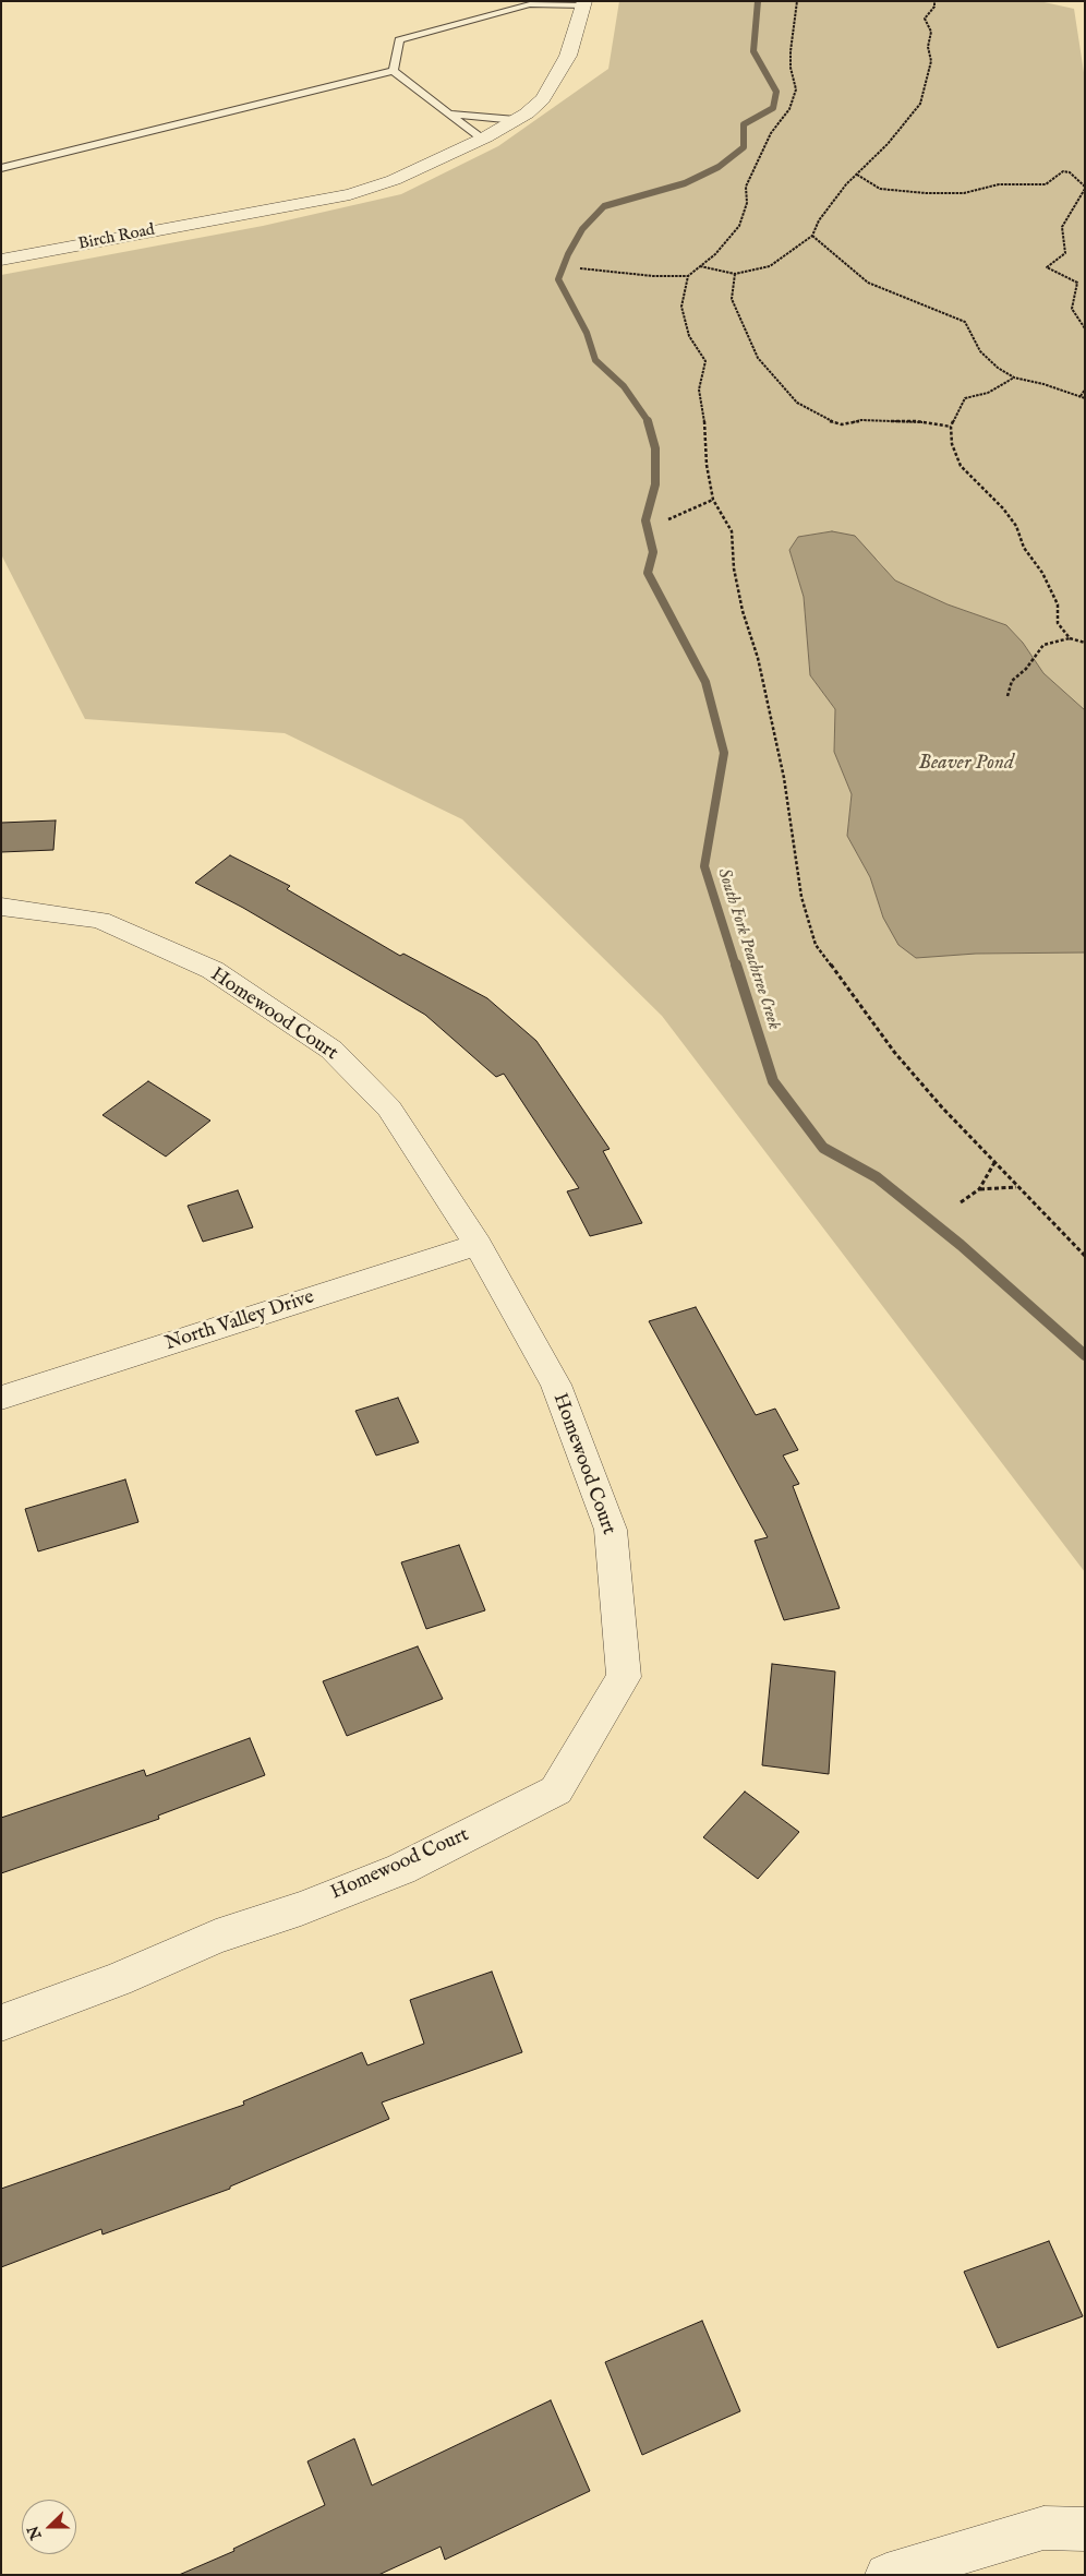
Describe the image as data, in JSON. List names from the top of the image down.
{
  "streets": {
    "street": ["Birch Road", "Homewood Court", "North Valley Drive"]
  },
  "crossings": [
    ["Homewood Court", "North Valley Drive"]
  ],
  "water": ["Beaver Pond", "South Fork Peachtree Creek"],
  "north": "left"
}
